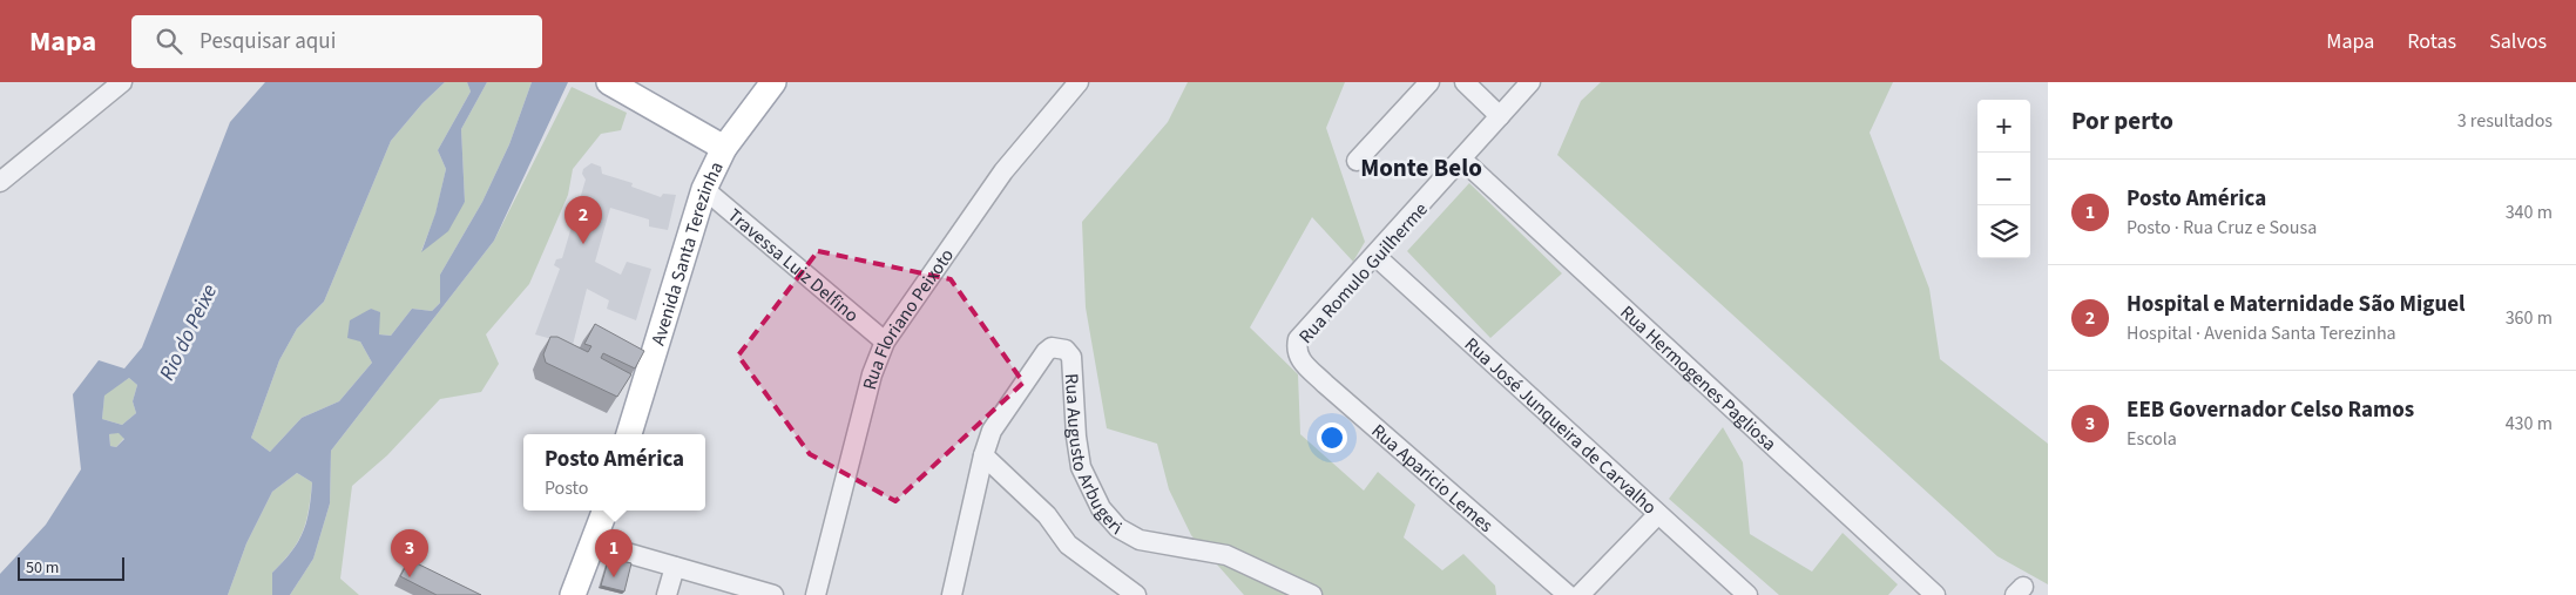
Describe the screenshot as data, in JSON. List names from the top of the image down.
{
  "streets": {
    "main road": ["Avenida Santa Terezinha"],
    "street": [
      "Travessa Luiz Delfino",
      "Rua Romulo Guilherme",
      "Rua Floriano Peixoto",
      "Rua Hermogenes Pagliosa",
      "Rua José Junqueira de Carvalho",
      "Rua Augusto Arbugeri",
      "Rua Aparicio Lemes"
    ]
  },
  "crossings": [
    ["Avenida Santa Terezinha", "Travessa Luiz Delfino"],
    ["Travessa Luiz Delfino", "Rua Floriano Peixoto"],
    ["Rua Romulo Guilherme", "Rua Hermogenes Pagliosa"],
    ["Rua Romulo Guilherme", "Rua José Junqueira de Carvalho"],
    ["Rua Romulo Guilherme", "Rua Aparicio Lemes"]
  ],
  "districts": ["Monte Belo"],
  "water": ["Rio do Peixe"],
  "scale_bar": "50 m",
  "page": {
    "header": "Mapa",
    "search": "Pesquisar aqui",
    "nav": ["Mapa", "Rotas", "Salvos"],
    "heading": ["Por perto", "3 resultados"],
    "map_buttons": ["+", "−"],
    "list": [
      {
        "mark": "1",
        "name": "Posto América",
        "note": "Posto · Rua Cruz e Sousa",
        "value": "340 m"
      },
      {
        "mark": "2",
        "name": "Hospital e Maternidade São Miguel",
        "note": "Hospital · Avenida Santa Terezinha",
        "value": "360 m"
      },
      {
        "mark": "3",
        "name": "EEB Governador Celso Ramos",
        "note": "Escola",
        "value": "430 m"
      }
    ],
    "pins": ["2", "1", "3"],
    "popup": ["Posto América", "Posto"],
    "scale": "50 m"
  }
}
